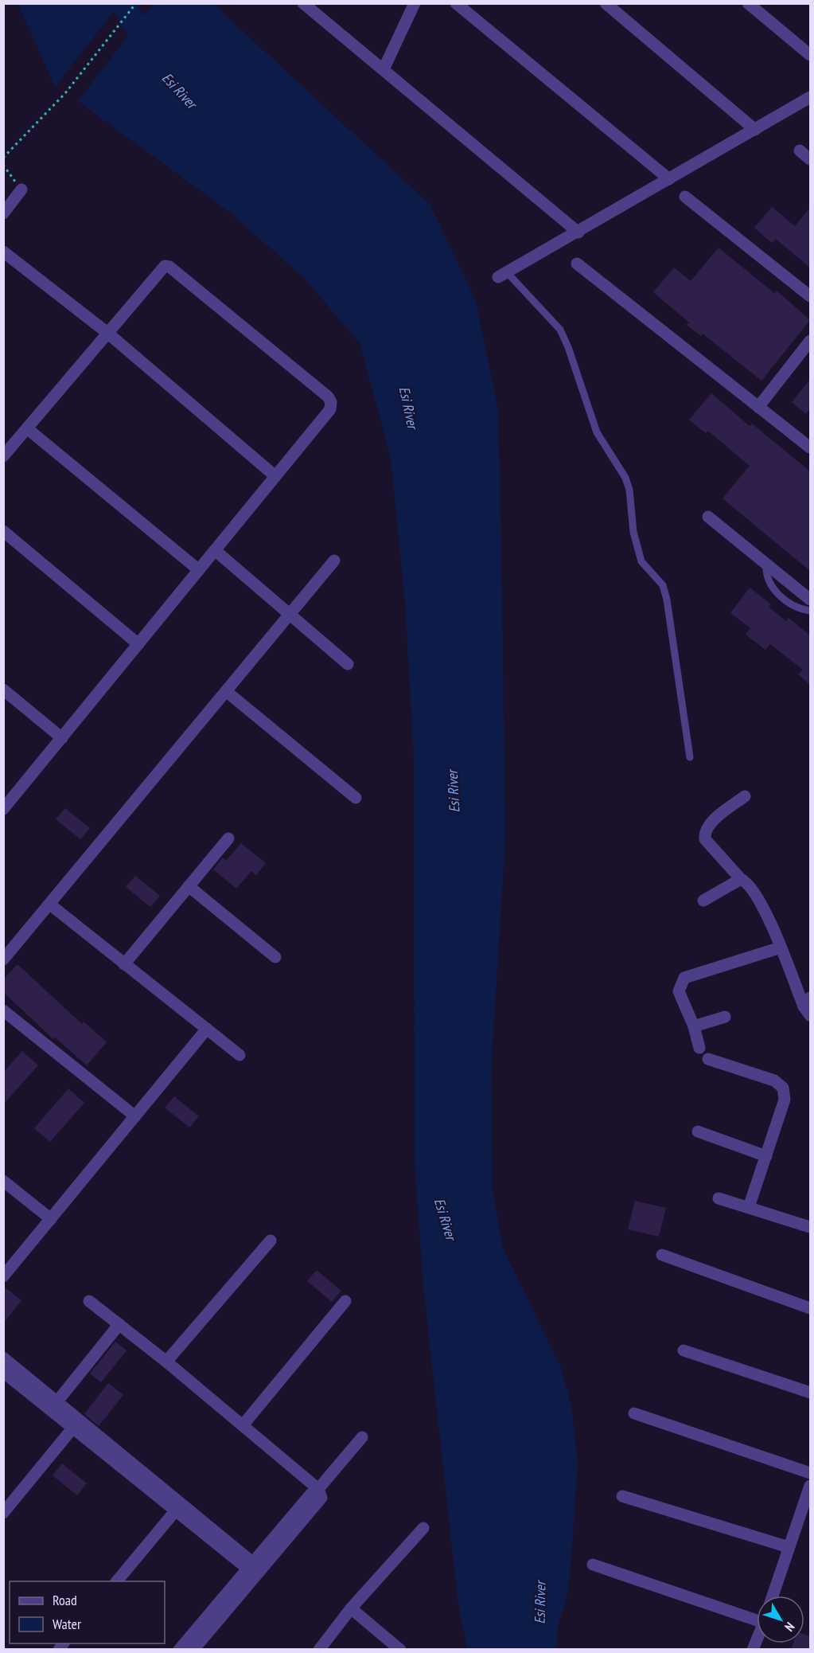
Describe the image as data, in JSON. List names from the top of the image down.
{
  "water": ["Esi River"],
  "legend": ["Road", "Water"],
  "north": "bottom right"
}
